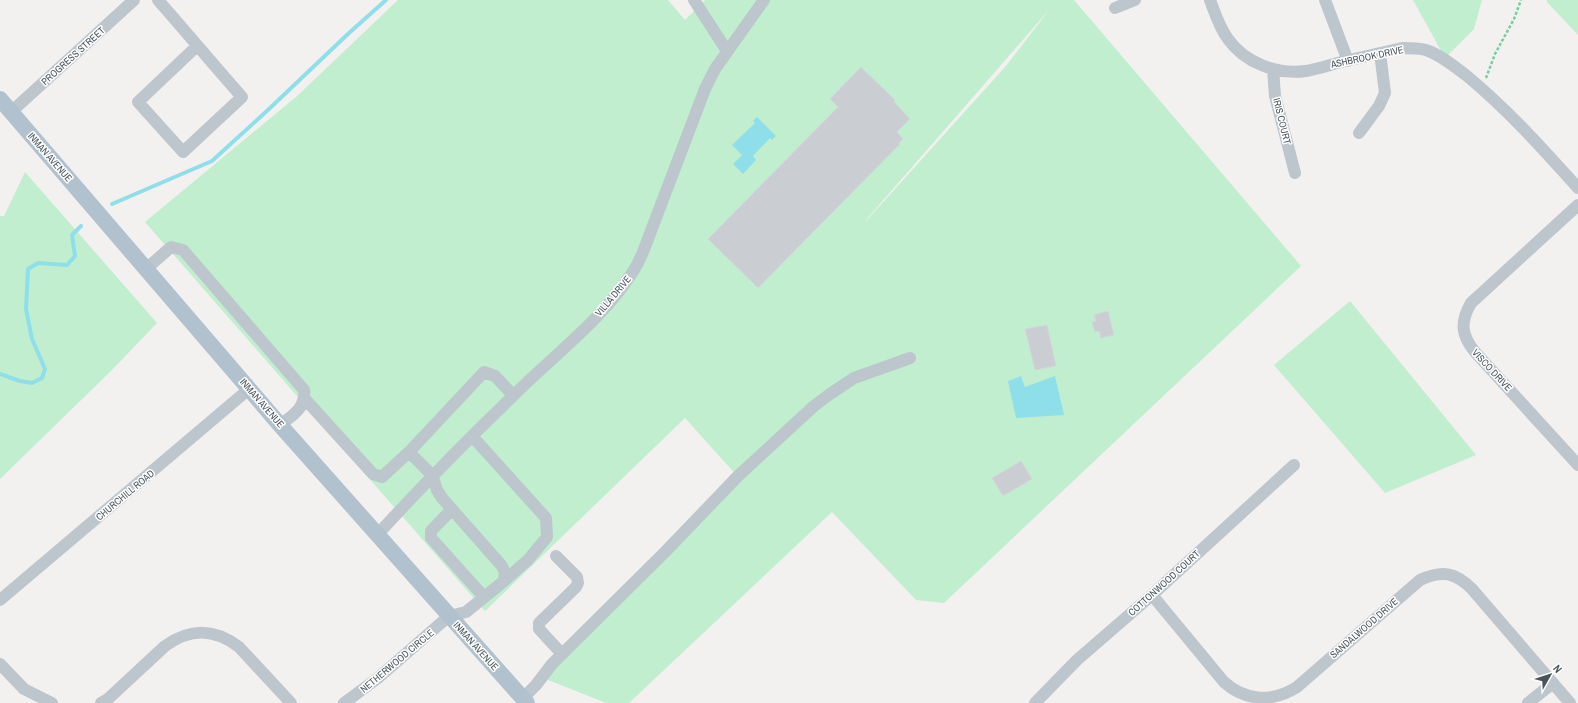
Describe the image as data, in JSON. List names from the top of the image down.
{
  "streets": {
    "main road": ["INMAN AVENUE"],
    "street": [
      "PROGRESS STREET",
      "ASHBROOK DRIVE",
      "IRIS COURT",
      "VILLA DRIVE",
      "VISCO DRIVE",
      "CHURCHILL ROAD",
      "COTTONWOOD COURT",
      "SANDALWOOD DRIVE",
      "NETHERWOOD CIRCLE"
    ]
  },
  "crossings": [
    ["PROGRESS STREET", "INMAN AVENUE"],
    ["ASHBROOK DRIVE", "IRIS COURT"],
    ["INMAN AVENUE", "VILLA DRIVE"],
    ["INMAN AVENUE", "CHURCHILL ROAD"],
    ["INMAN AVENUE", "NETHERWOOD CIRCLE"],
    ["COTTONWOOD COURT", "SANDALWOOD DRIVE"]
  ],
  "north": "top right"
}
